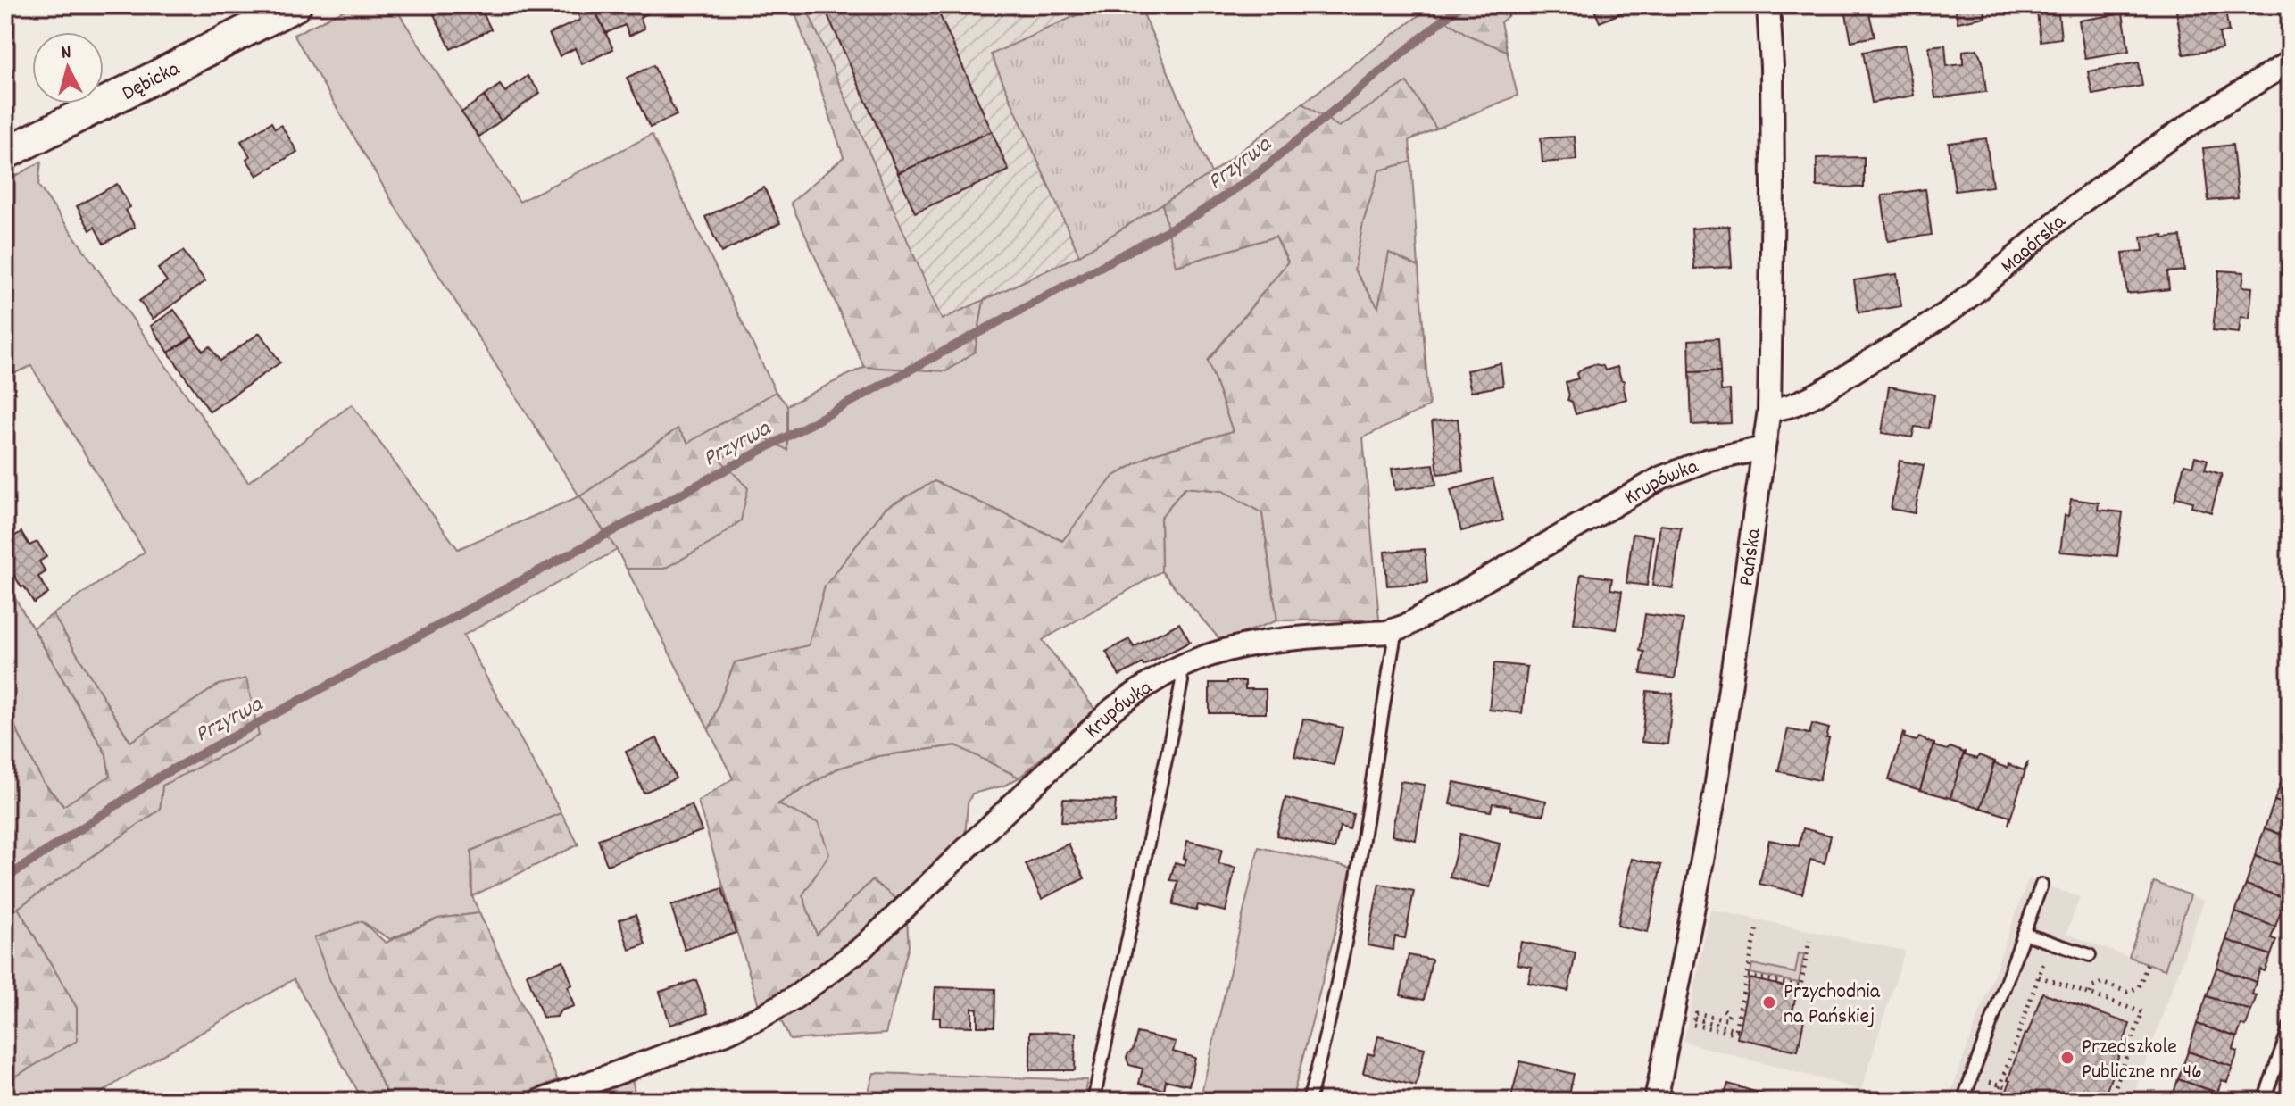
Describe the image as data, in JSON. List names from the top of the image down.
{
  "streets": {
    "street": [
      "Dębicka",
      "Magórska",
      "Krupówka",
      "Pańska"
    ]
  },
  "crossings": [
    ["Magórska", "Pańska"],
    ["Krupówka", "Pańska"]
  ],
  "water": ["Przyrwa"],
  "places": ["Przychodnia na Pańskiej", "Przedszkole Publiczne nr 46"],
  "north": "top"
}
